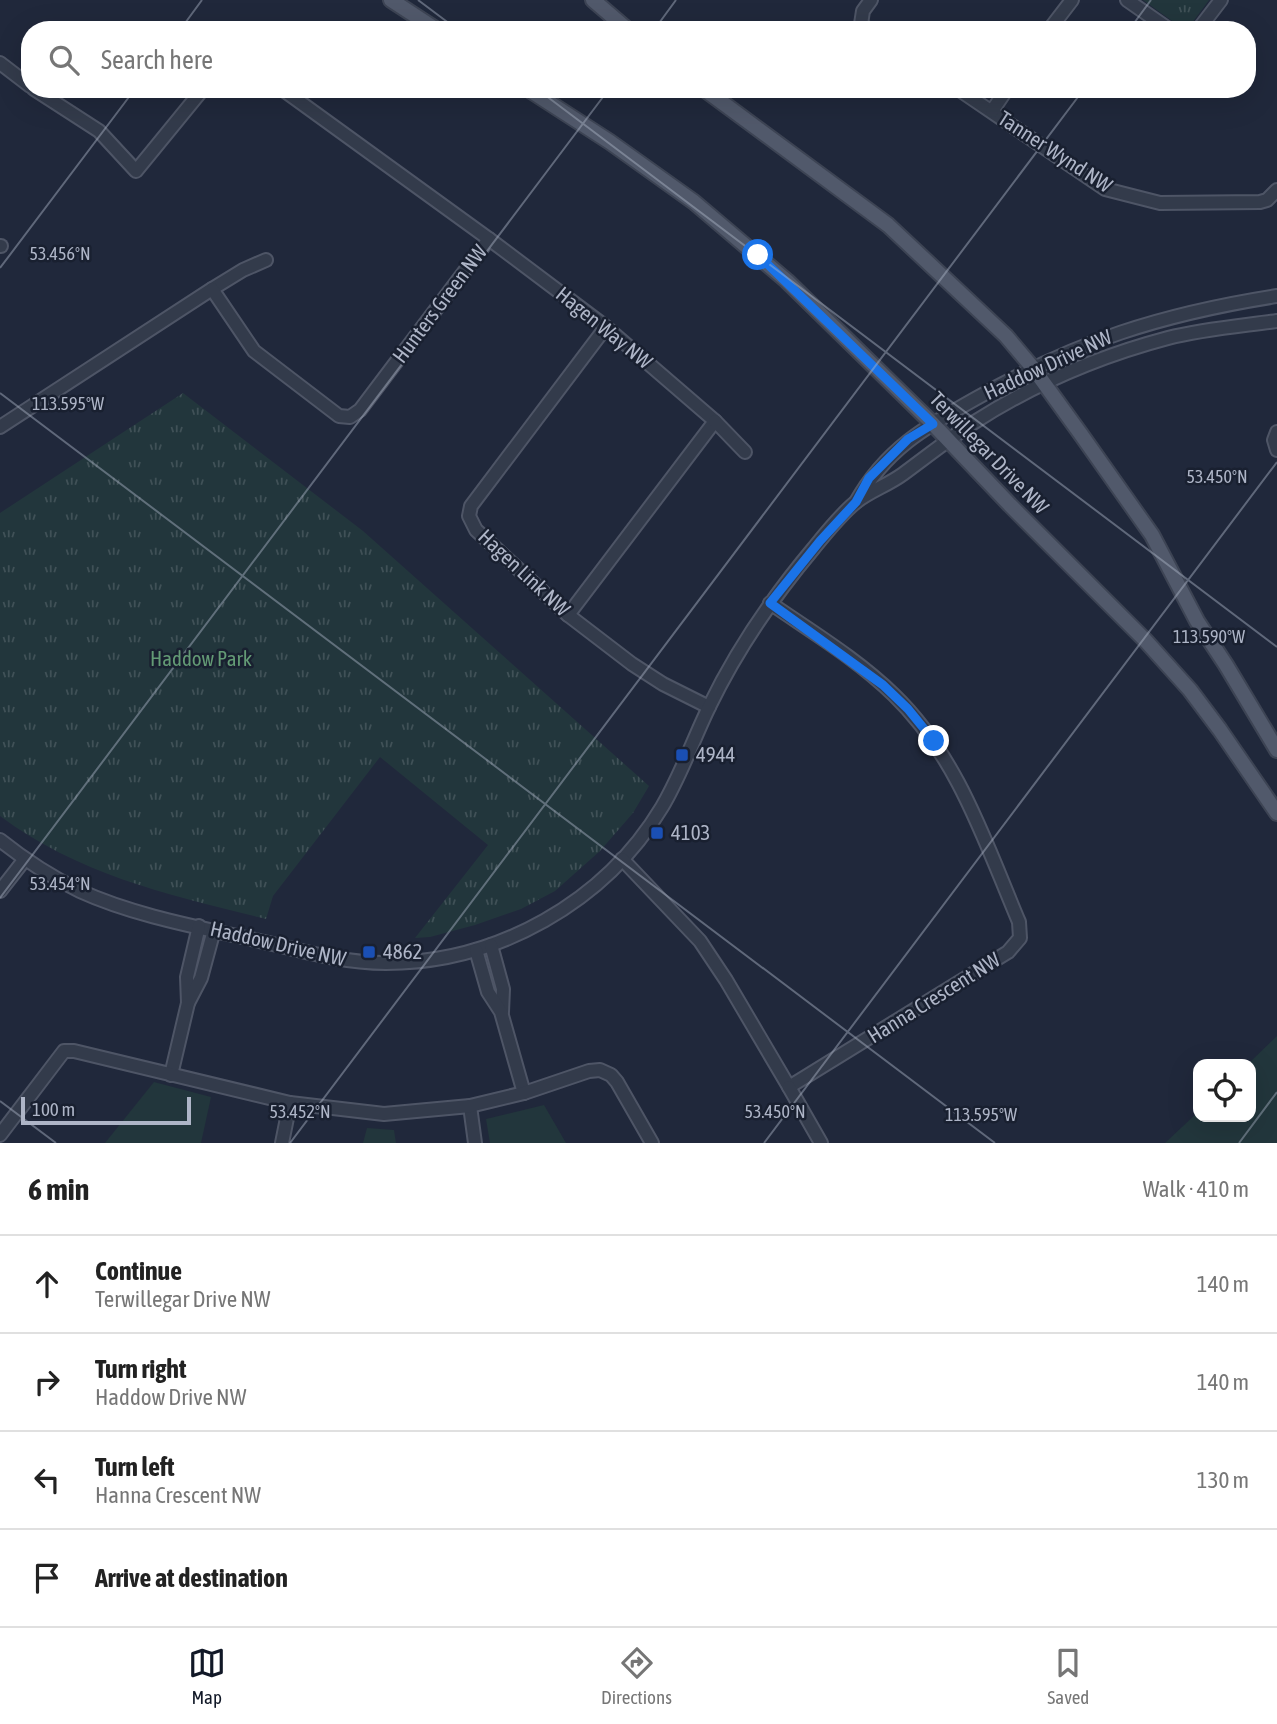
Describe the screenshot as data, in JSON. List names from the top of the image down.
{
  "streets": {
    "main road": ["Terwillegar Drive NW"],
    "street": [
      "Tanner Wynd NW",
      "Hunters Green NW",
      "Hagen Way NW",
      "Haddow Drive NW",
      "Hagen Link NW",
      "Hanna Crescent NW"
    ]
  },
  "crossings": [
    ["Hunters Green NW", "Hagen Way NW"],
    ["Hagen Way NW", "Hagen Link NW"],
    ["Haddow Drive NW", "Terwillegar Drive NW"],
    ["Haddow Drive NW", "Hagen Link NW"],
    ["Haddow Drive NW", "Hanna Crescent NW"]
  ],
  "parks": ["Haddow Park"],
  "places": {
    "transit": ["4944", "4103", "4862"]
  },
  "scale_bar": "100 m",
  "page": {
    "search": "Search here",
    "scale": "100 m",
    "heading": ["6 min", "Walk · 410 m"],
    "list": [
      ["Continue", "Terwillegar Drive NW", "140 m"],
      ["Turn right", "Haddow Drive NW", "140 m"],
      ["Turn left", "Hanna Crescent NW", "130 m"],
      "Arrive at destination"
    ],
    "nav": ["Map", "Directions", "Saved"]
  },
  "coordinates": [
    "53.456°N",
    "113.595°W",
    "53.450°N",
    "113.590°W",
    "53.454°N",
    "53.452°N"
  ]
}
